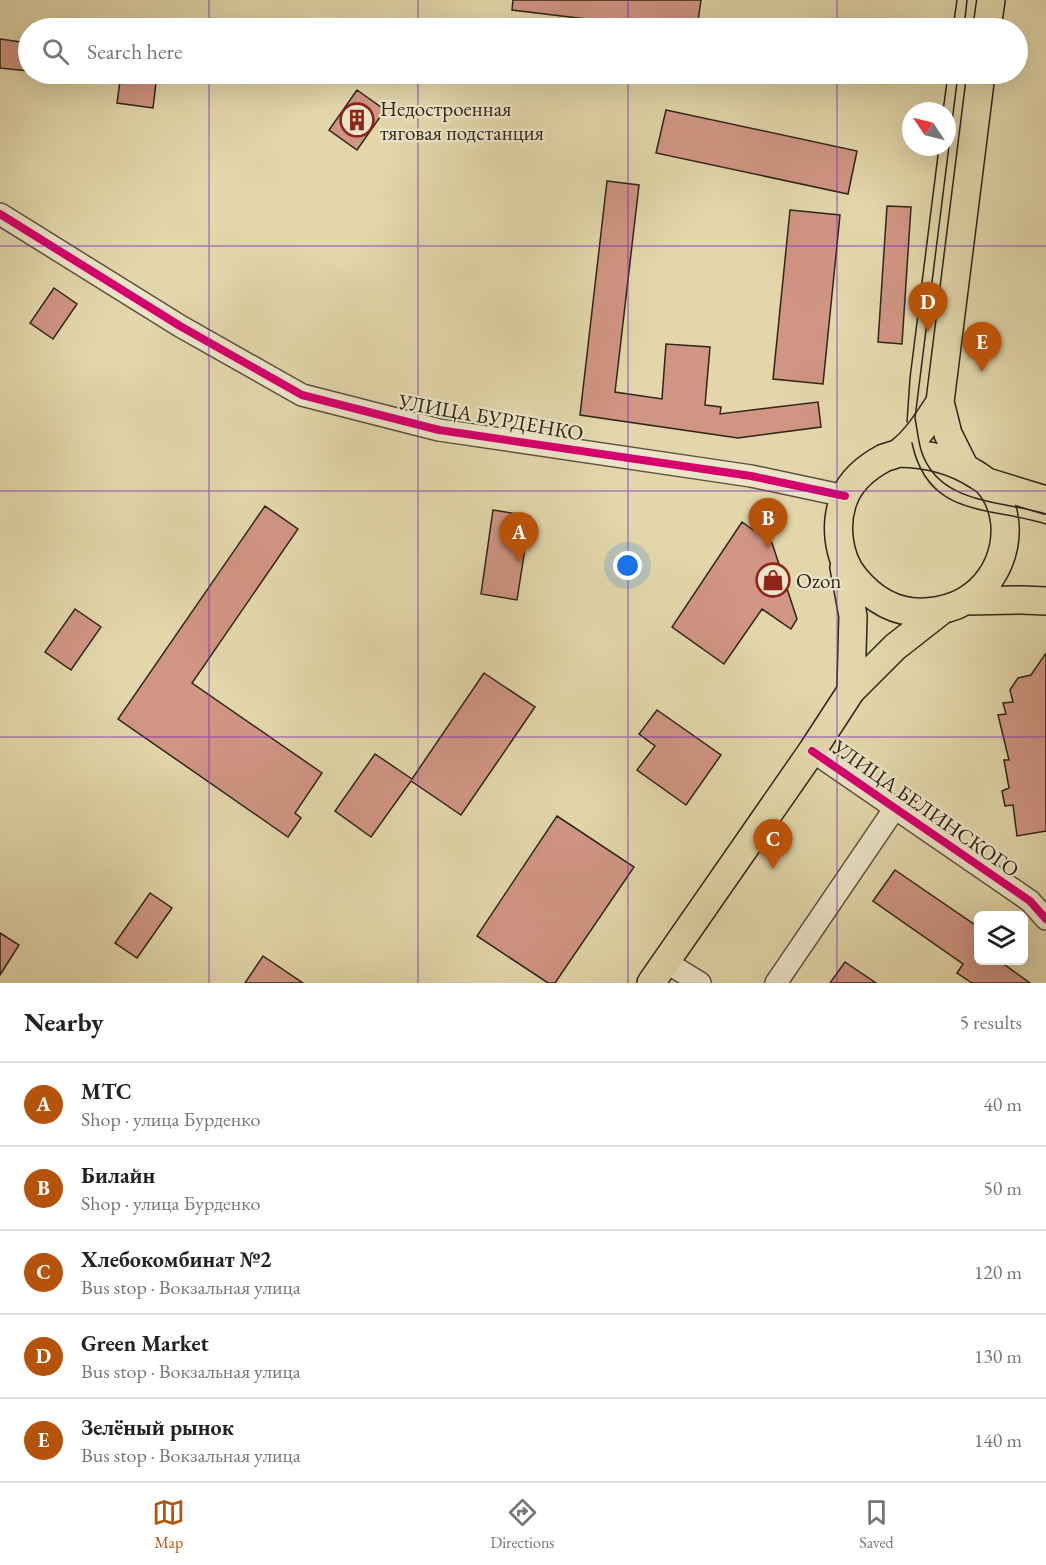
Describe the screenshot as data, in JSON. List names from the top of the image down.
{
  "streets": {
    "street": ["УЛИЦА БУРДЕНКО", "УЛИЦА БЕЛИНСКОГО"]
  },
  "places": {
    "building": ["Недостроенная тяговая подстанция"],
    "shop": ["Ozon"]
  },
  "north": "top left",
  "page": {
    "search": "Search here",
    "pins": [
      "D",
      "E",
      "B",
      "A",
      "C"
    ],
    "heading": ["Nearby", "5 results"],
    "list": [
      {
        "mark": "A",
        "name": "МТС",
        "note": "Shop · улица Бурденко",
        "value": "40 m"
      },
      {
        "mark": "B",
        "name": "Билайн",
        "note": "Shop · улица Бурденко",
        "value": "50 m"
      },
      {
        "mark": "C",
        "name": "Хлебокомбинат №2",
        "note": "Bus stop · Вокзальная улица",
        "value": "120 m"
      },
      {
        "mark": "D",
        "name": "Green Market",
        "note": "Bus stop · Вокзальная улица",
        "value": "130 m"
      },
      {
        "mark": "E",
        "name": "Зелёный рынок",
        "note": "Bus stop · Вокзальная улица",
        "value": "140 m"
      }
    ],
    "nav": ["Map", "Directions", "Saved"]
  }
}
